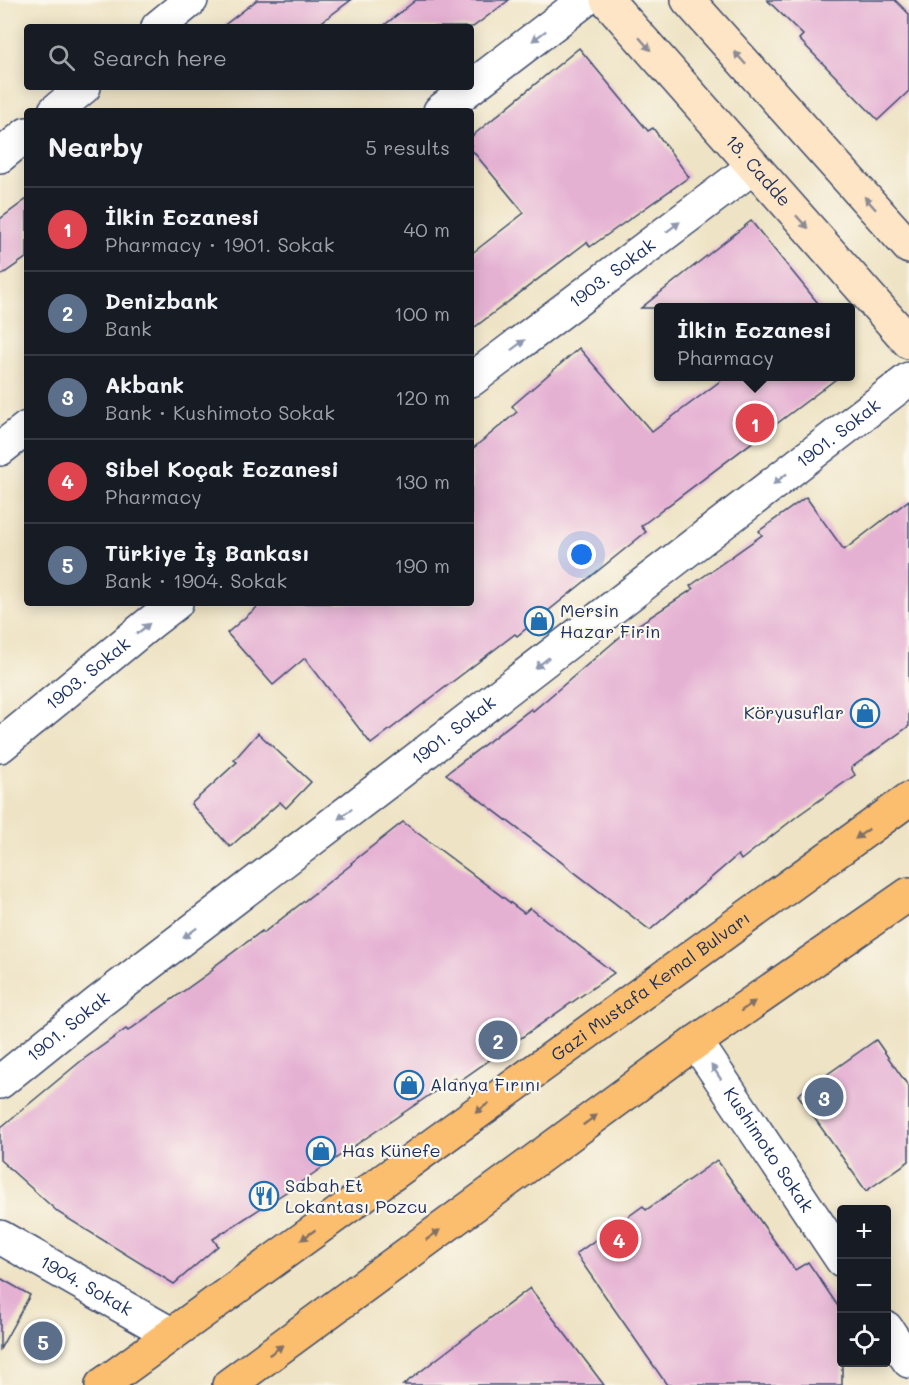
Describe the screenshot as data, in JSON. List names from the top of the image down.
{
  "streets": {
    "highway": ["Gazi Mustafa Kemal Bulvarı"],
    "street": [
      "18. Cadde",
      "1903. Sokak",
      "1901. Sokak",
      "Kushimoto Sokak",
      "1904. Sokak"
    ]
  },
  "crossings": [
    ["18. Cadde", "1903. Sokak"],
    ["Gazi Mustafa Kemal Bulvarı", "1904. Sokak"]
  ],
  "one_way": ["1901. Sokak", "Kushimoto Sokak"],
  "places": {
    "shop": [
      "Mersin Hazar Firin",
      "Köryusuflar",
      "Alanya Fırını",
      "Has Künefe"
    ],
    "restaurant": ["Sabah Et Lokantası Pozcu"]
  },
  "page": {
    "search": "Search here",
    "heading": ["Nearby", "5 results"],
    "list": [
      {
        "mark": "1",
        "name": "İlkin Eczanesi",
        "note": "Pharmacy · 1901. Sokak",
        "value": "40 m"
      },
      {
        "mark": "2",
        "name": "Denizbank",
        "note": "Bank",
        "value": "100 m"
      },
      {
        "mark": "3",
        "name": "Akbank",
        "note": "Bank · Kushimoto Sokak",
        "value": "120 m"
      },
      {
        "mark": "4",
        "name": "Sibel Koçak Eczanesi",
        "note": "Pharmacy",
        "value": "130 m"
      },
      {
        "mark": "5",
        "name": "Türkiye İş Bankası",
        "note": "Bank · 1904. Sokak",
        "value": "190 m"
      }
    ],
    "popup": ["İlkin Eczanesi", "Pharmacy"],
    "pins": [
      "1",
      "2",
      "3",
      "4",
      "5"
    ],
    "map_buttons": ["+", "−"]
  }
}
